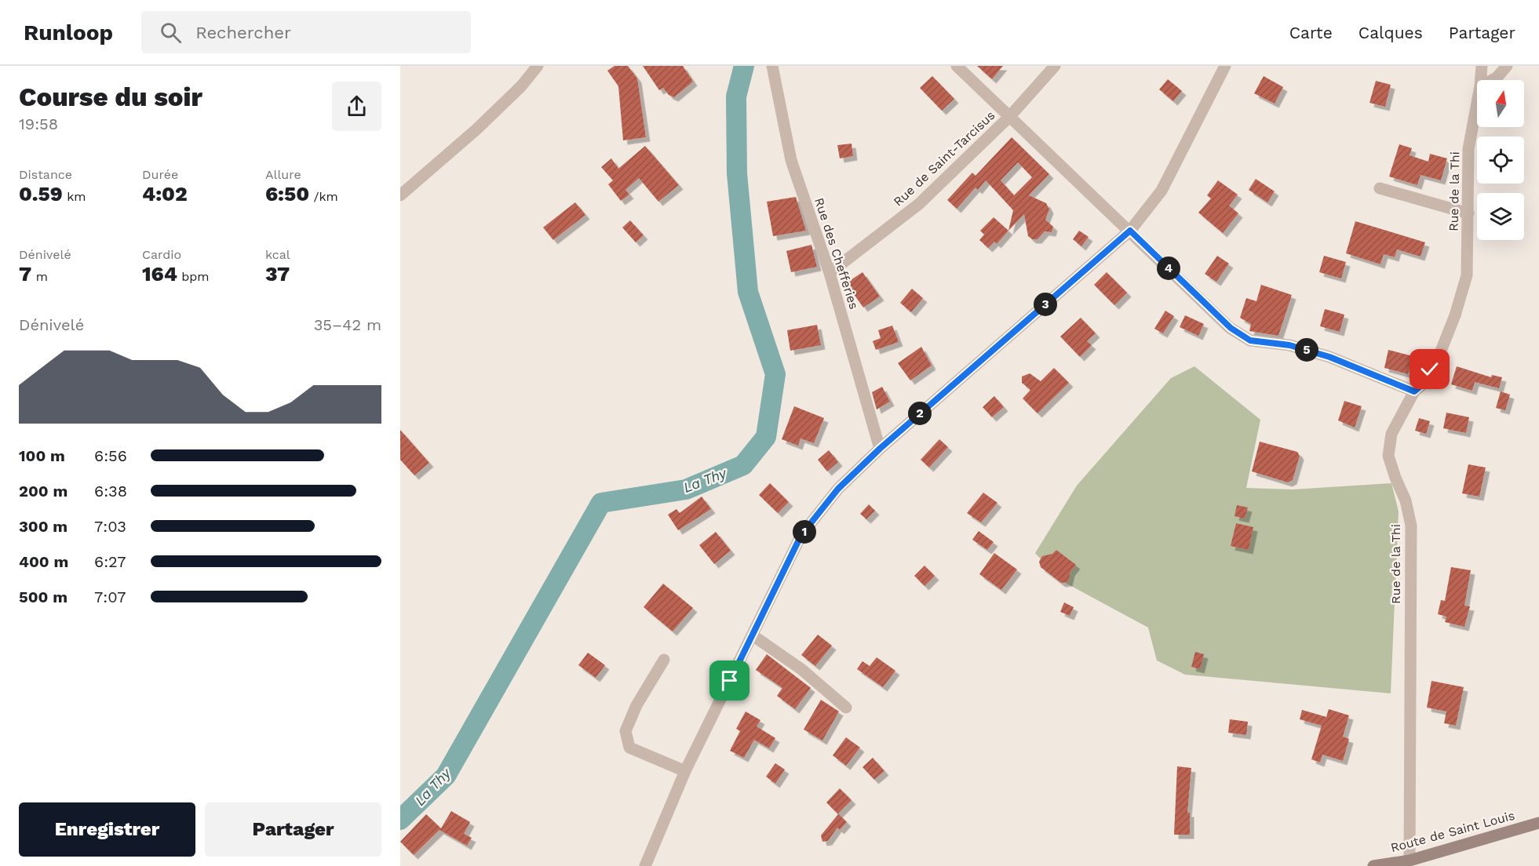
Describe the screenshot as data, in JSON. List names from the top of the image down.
{
  "streets": {
    "main road": ["Route de Saint Louis"],
    "street": ["Rue de Saint-Tarcisus", "Rue de la Thi", "Rue des Chefferies"]
  },
  "crossings": [
    ["Rue de Saint-Tarcisus", "Rue des Chefferies"],
    ["Rue de la Thi", "Route de Saint Louis"]
  ],
  "water": ["La Thy"],
  "north": "top",
  "page": {
    "header": "Runloop",
    "search": "Rechercher",
    "nav": ["Carte", "Calques", "Partager"],
    "heading": ["Course du soir", "19:58"],
    "stats": [
      ["Distance", "0.59 km"],
      ["Durée", "4:02"],
      ["Allure", "6:50 /km"],
      ["Dénivelé", "7 m"],
      ["Cardio", "164 bpm"],
      ["kcal", "37"]
    ],
    "pins": [
      "4",
      "3",
      "5",
      "2",
      "1"
    ],
    "chart": ["Dénivelé", "35–42 m"],
    "list": [
      {
        "name": "100 m",
        "note": "6:56"
      },
      {
        "name": "200 m",
        "note": "6:38"
      },
      {
        "name": "300 m",
        "note": "7:03"
      },
      {
        "name": "400 m",
        "note": "6:27"
      },
      {
        "name": "500 m",
        "note": "7:07"
      }
    ],
    "buttons": ["Enregistrer", "Partager"]
  }
}
